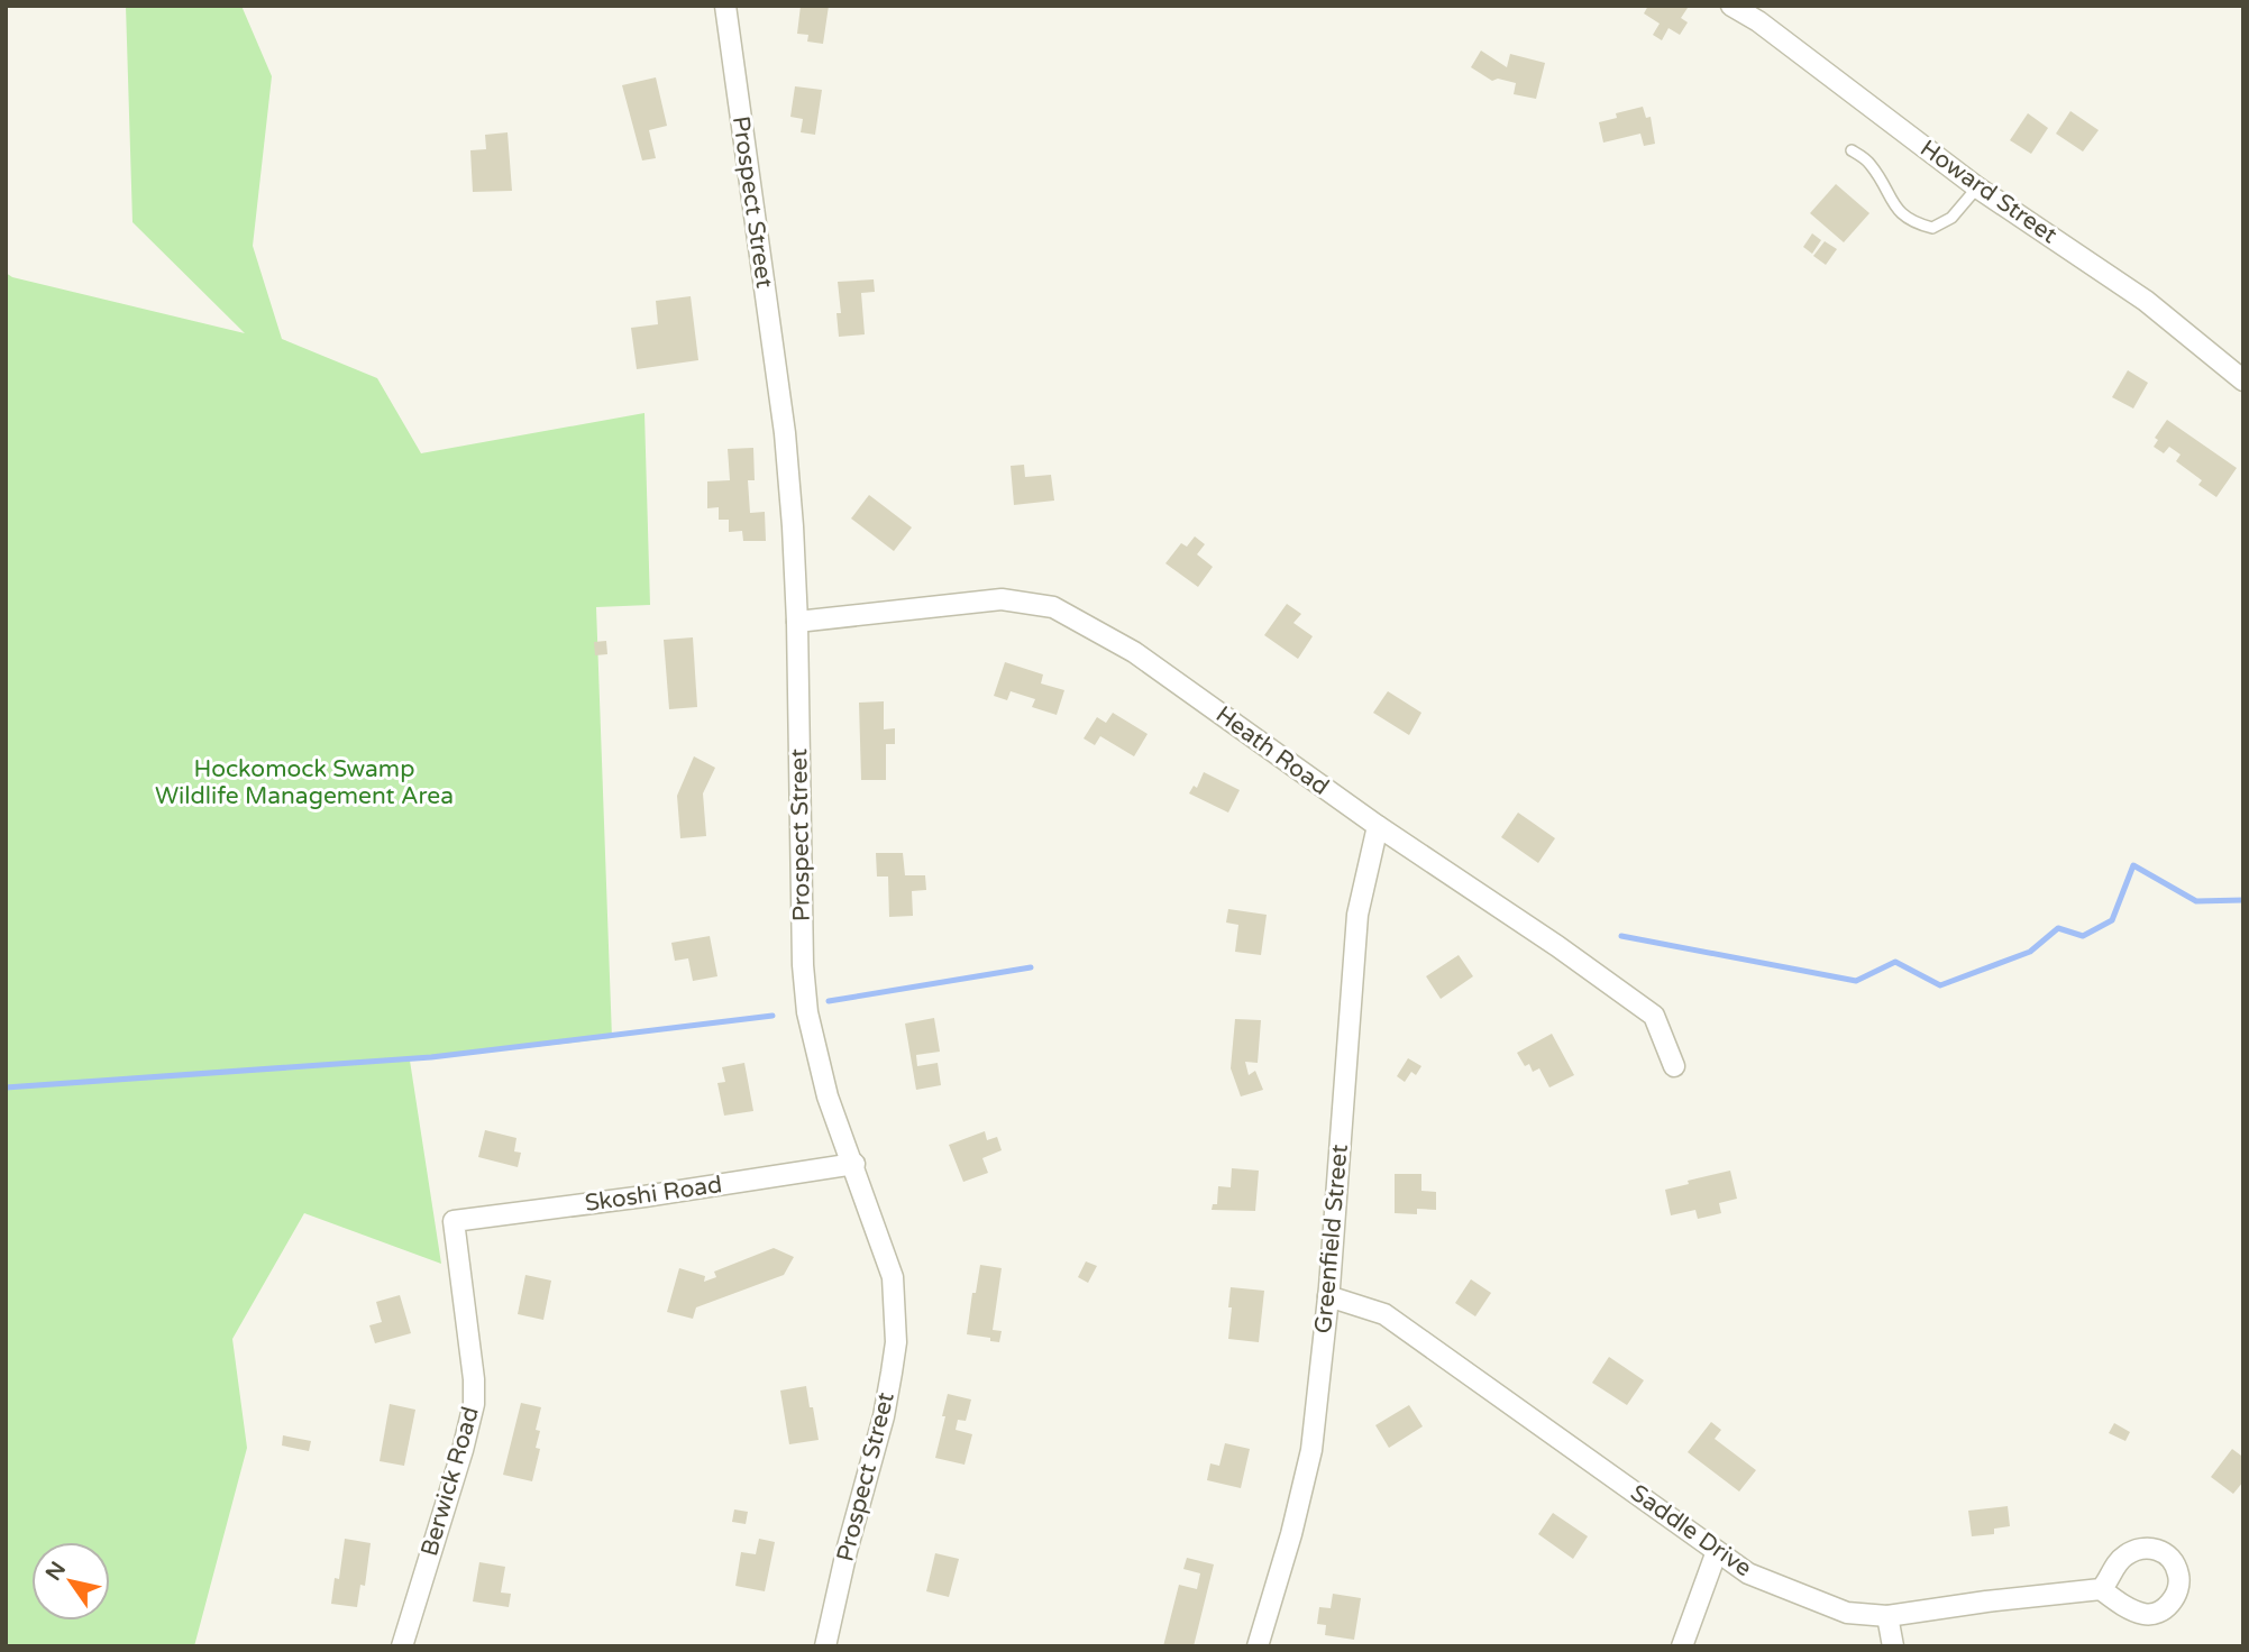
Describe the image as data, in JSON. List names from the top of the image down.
{
  "streets": {
    "street": [
      "Howard Street",
      "Prospect Street",
      "Heath Road",
      "Skoshi Road",
      "Greenfield Street",
      "Berwick Road",
      "Saddle Drive"
    ]
  },
  "crossings": [
    ["Prospect Street", "Heath Road"],
    ["Prospect Street", "Skoshi Road"],
    ["Heath Road", "Greenfield Street"],
    ["Skoshi Road", "Berwick Road"],
    ["Greenfield Street", "Saddle Drive"]
  ],
  "parks": ["Hockomock Swamp Wildlife Management Area"],
  "north": "top left"
}
